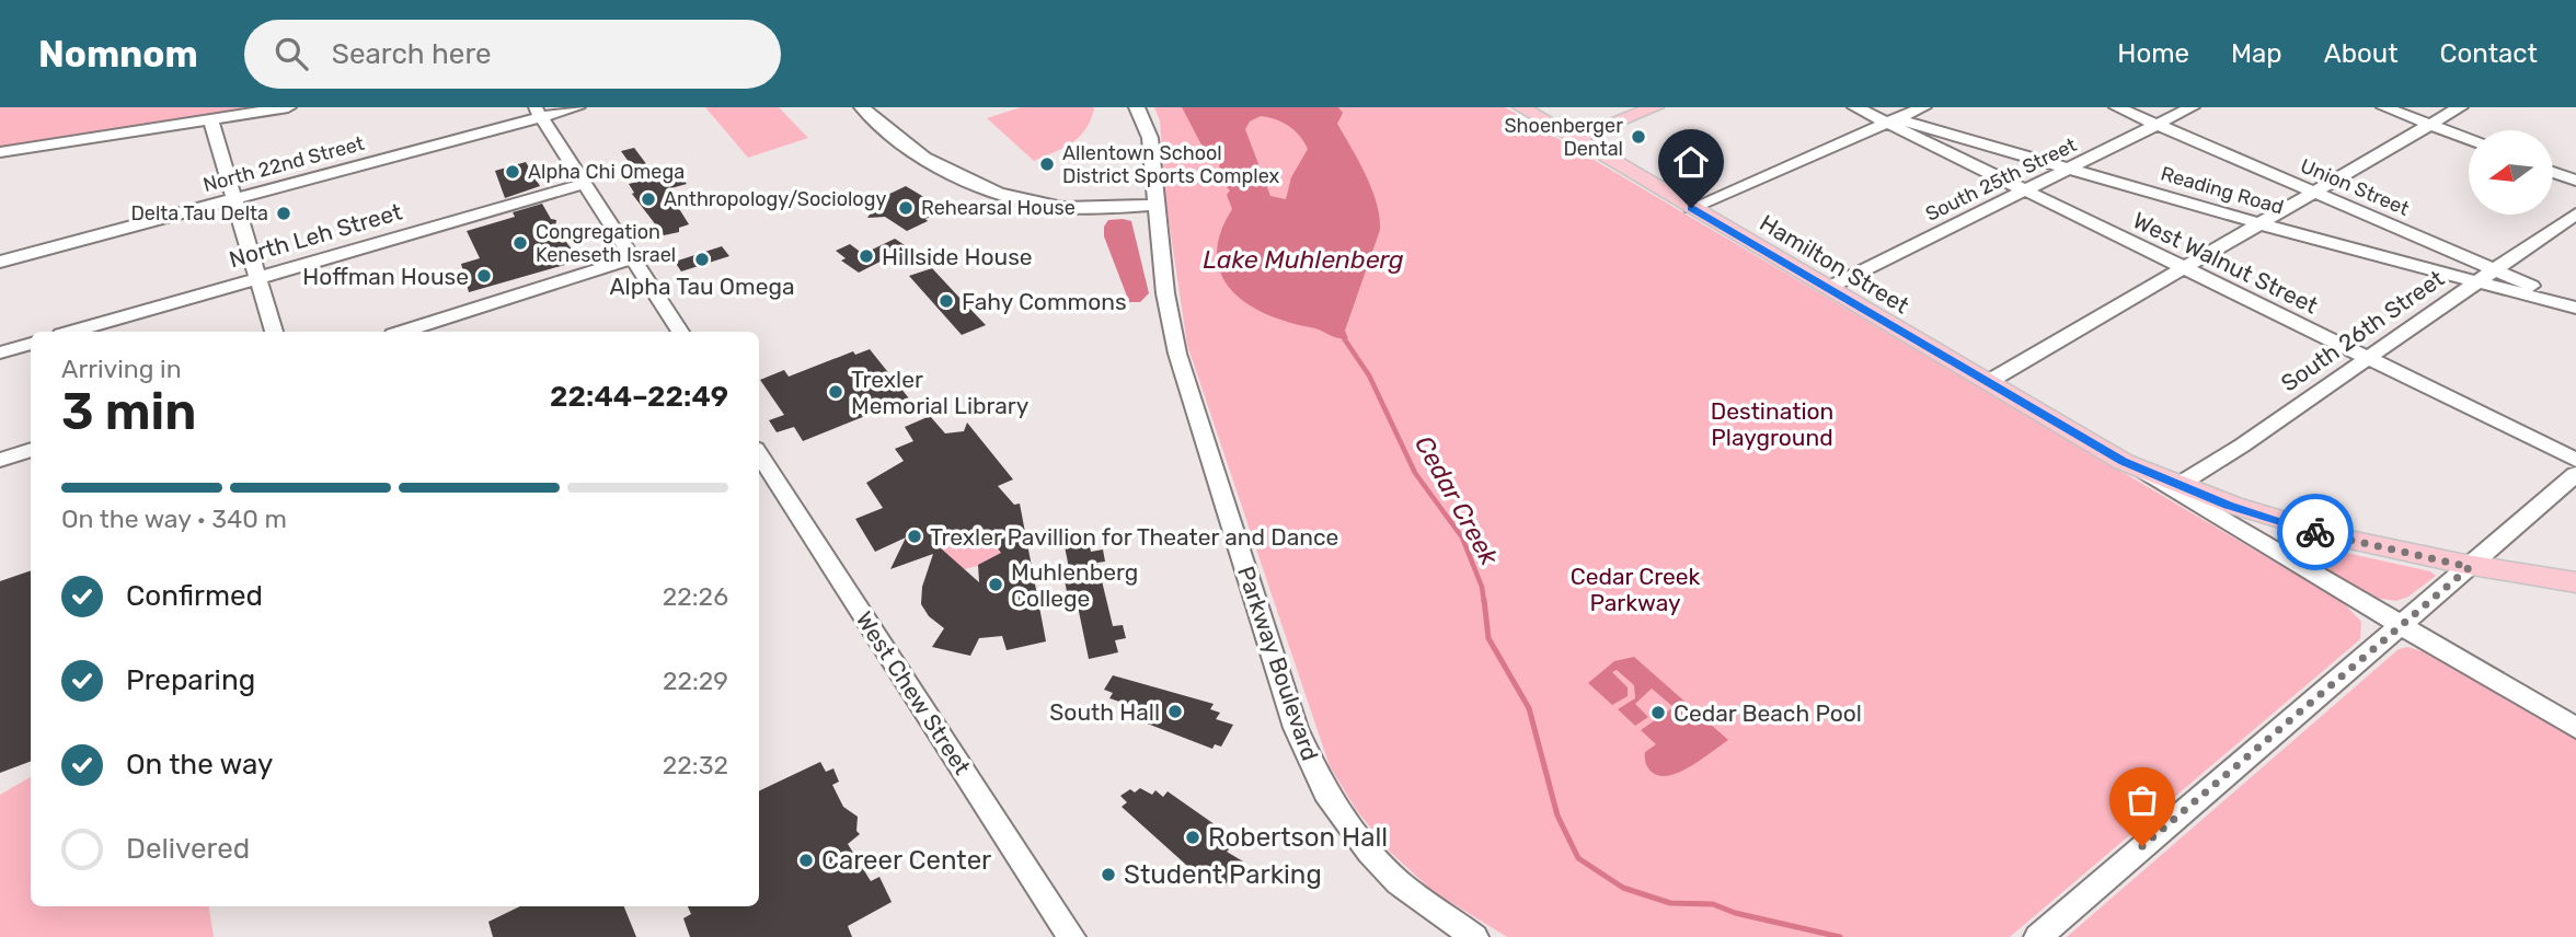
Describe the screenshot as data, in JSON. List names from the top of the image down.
{
  "streets": {
    "main road": ["Hamilton Street"],
    "street": [
      "North 22nd Street",
      "South 25th Street",
      "Union Street",
      "Reading Road",
      "North Leh Street",
      "West Walnut Street",
      "South 26th Street",
      "Parkway Boulevard",
      "West Chew Street"
    ]
  },
  "crossings": [
    ["South 25th Street", "Union Street"],
    ["South 25th Street", "Reading Road"],
    ["South 25th Street", "West Walnut Street"],
    ["South 25th Street", "Hamilton Street"],
    ["Union Street", "Reading Road"],
    ["Union Street", "South 26th Street"],
    ["Reading Road", "West Walnut Street"],
    ["Reading Road", "South 26th Street"],
    ["West Walnut Street", "South 26th Street"],
    ["Hamilton Street", "South 26th Street"]
  ],
  "water": ["Lake Muhlenberg", "Cedar Creek"],
  "parks": ["Destination Playground", "Cedar Creek Parkway"],
  "places": [
    "Shoenberger Dental",
    "Allentown School District Sports Complex",
    "Alpha Chi Omega",
    "Anthropology/Sociology",
    "Rehearsal House",
    "Delta Tau Delta",
    "Congregation Keneseth Israel",
    "Hillside House",
    "Alpha Tau Omega",
    "Hoffman House",
    "Fahy Commons",
    "Trexler Memorial Library",
    "Trexler Pavillion for Theater and Dance",
    "Muhlenberg College",
    "South Hall",
    "Cedar Beach Pool",
    "Robertson Hall",
    "Career Center",
    "Student Parking"
  ],
  "north": "left",
  "page": {
    "header": "Nomnom",
    "search": "Search here",
    "nav": [
      "Home",
      "Map",
      "About",
      "Contact"
    ],
    "heading": ["3 min", "Arriving in", "22:44–22:49"],
    "bar": "On the way · 340 m",
    "list": [
      ["Confirmed", "22:26"],
      ["Preparing", "22:29"],
      ["On the way", "22:32"],
      "Delivered"
    ]
  }
}
